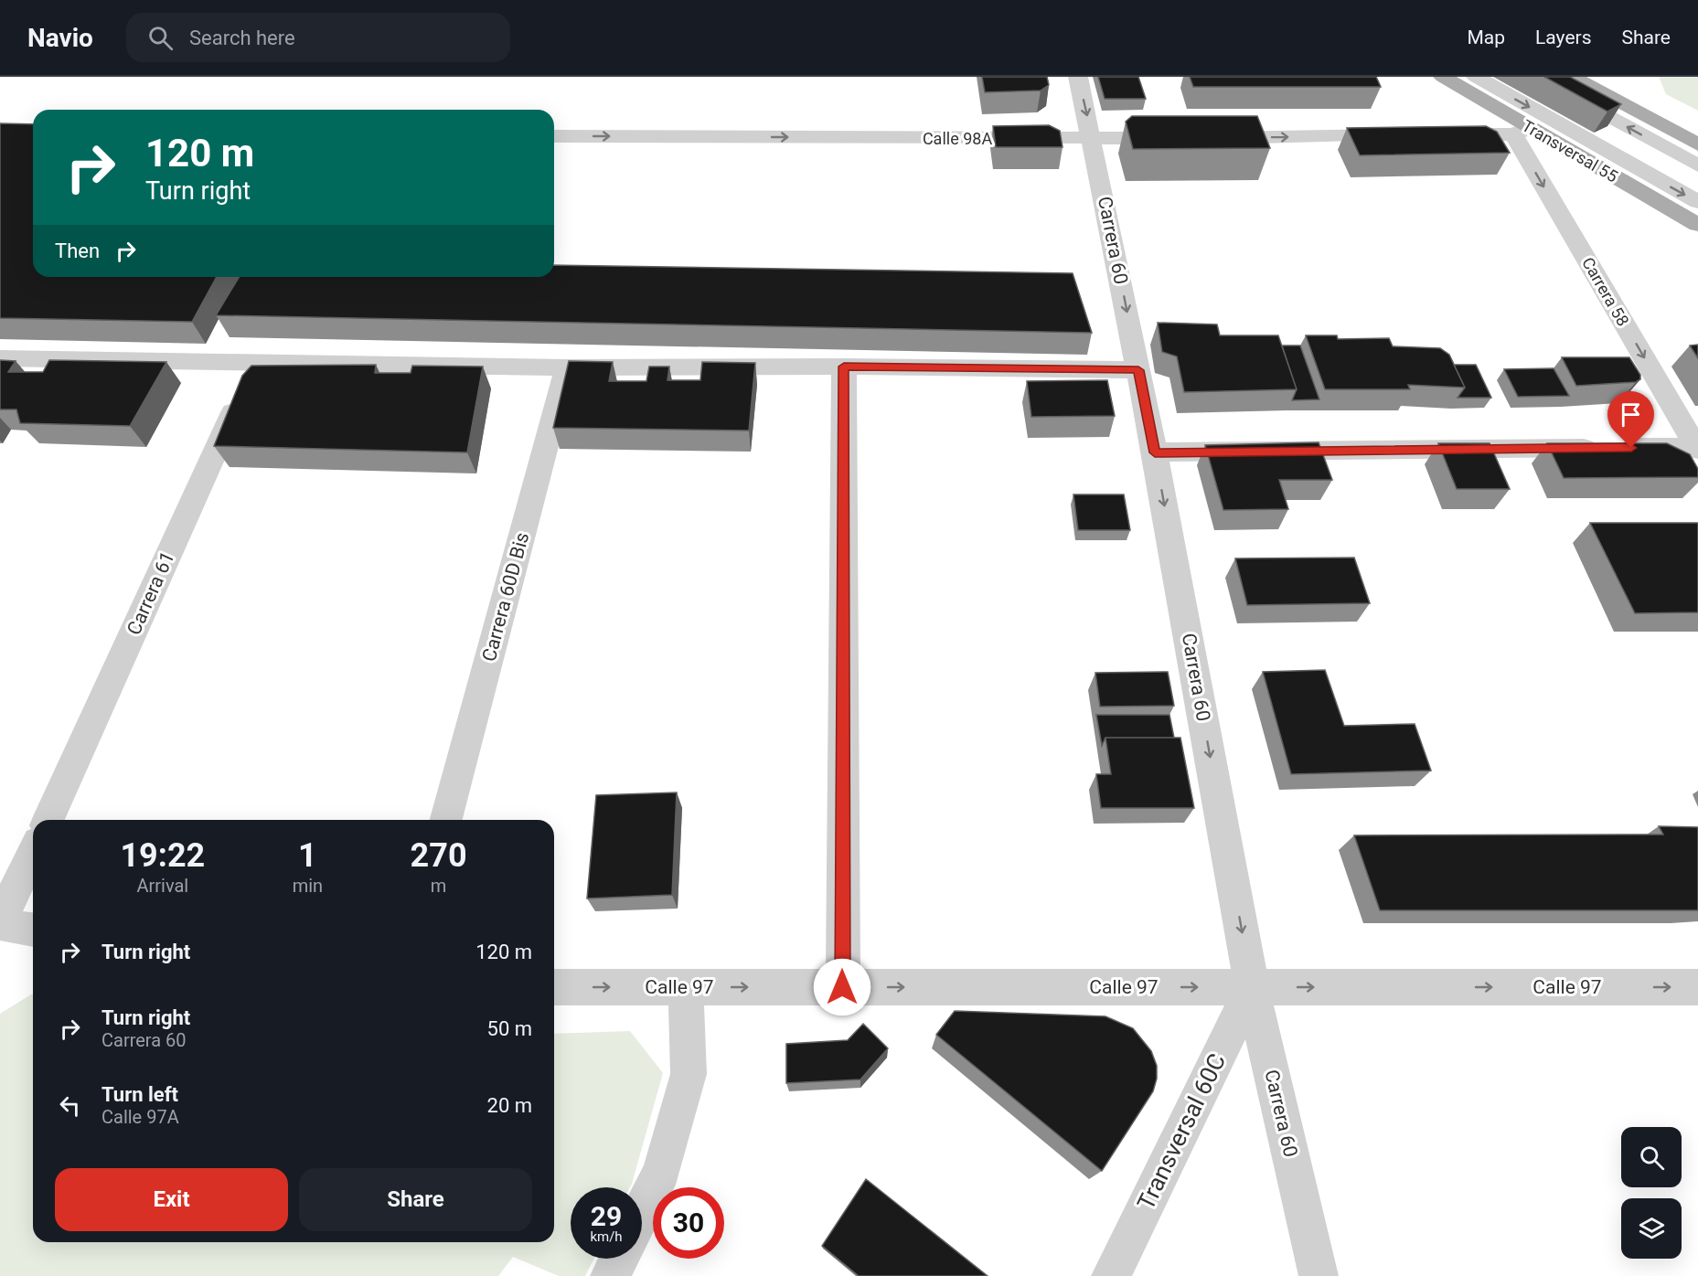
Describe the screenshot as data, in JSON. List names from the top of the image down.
{
  "streets": {
    "main road": ["Transversal 55"],
    "street": [
      "Calle 98A",
      "Carrera 60",
      "Carrera 58",
      "Carrera 61",
      "Carrera 60D Bis",
      "Calle 97",
      "Transversal 60C"
    ]
  },
  "crossings": [
    ["Calle 98A", "Carrera 60"],
    ["Transversal 55", "Carrera 58"],
    ["Carrera 60", "Calle 97"],
    ["Carrera 60", "Transversal 60C"],
    ["Calle 97", "Transversal 60C"]
  ],
  "one_way": ["Carrera 60", "Carrera 58", "Calle 97"],
  "page": {
    "header": "Navio",
    "search": "Search here",
    "nav": ["Map", "Layers", "Share"],
    "turn": ["120 m", "Turn right"],
    "then": "Then",
    "eta": [
      "19:22",
      "Arrival",
      "1",
      "min",
      "270",
      "m"
    ],
    "list": [
      {
        "name": "Turn right",
        "value": "120 m"
      },
      {
        "name": "Turn right",
        "note": "Carrera 60",
        "value": "50 m"
      },
      {
        "name": "Turn left",
        "note": "Calle 97A",
        "value": "20 m"
      }
    ],
    "buttons": ["Exit", "Share"],
    "speed": "29 km/h",
    "limit": "30"
  }
}
